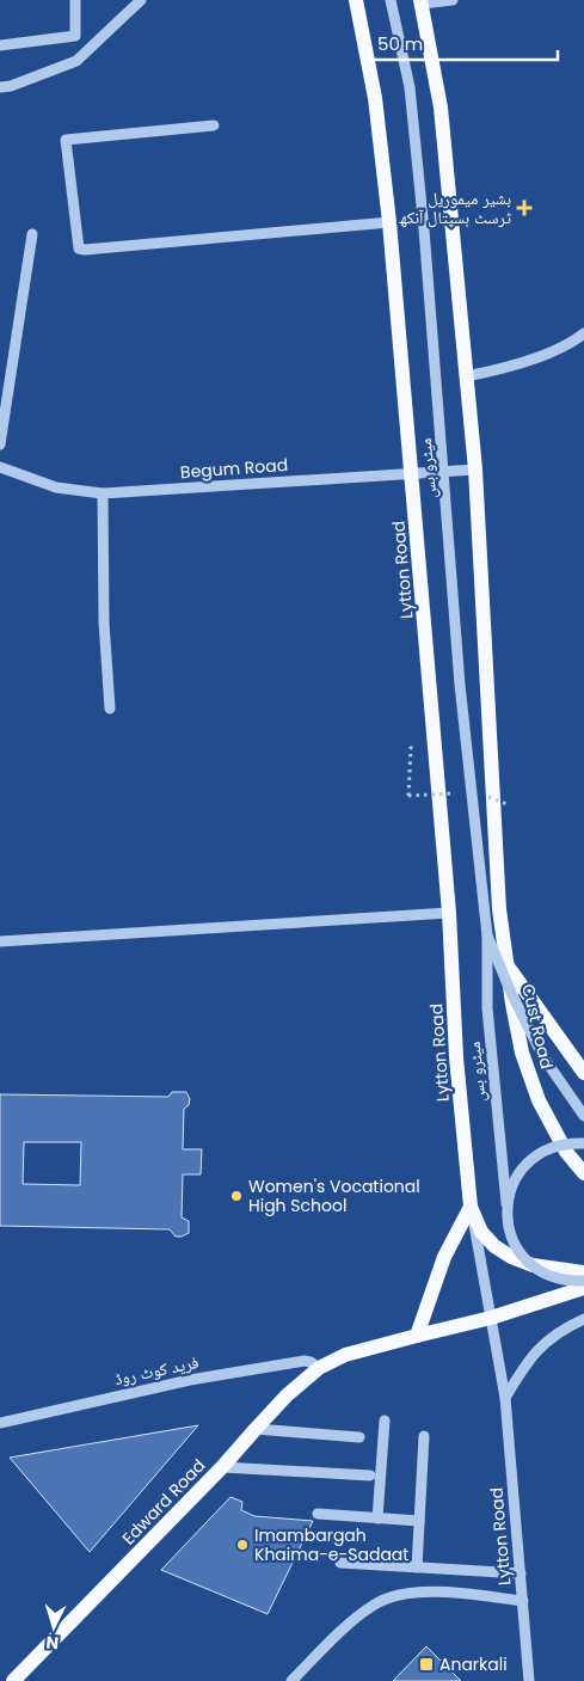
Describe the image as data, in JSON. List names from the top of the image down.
{
  "streets": {
    "main road": ["Lytton Road", "Cust Road", "Edward Road"],
    "street": ["Begum Road", "میٹرو بس", "فرید کوٹ روڈ"]
  },
  "crossings": [
    ["Begum Road", "Lytton Road"],
    ["Begum Road", "Cust Road"],
    ["Lytton Road", "Edward Road"],
    ["فرید کوٹ روڈ", "Edward Road"]
  ],
  "places": {
    "health": ["بشیر میموریل ٹرسٹ ہسپتال آنکھ"],
    "other": ["Women's Vocational High School", "Imambargah Khaima-e-Sadaat"],
    "transit": ["Anarkali"]
  },
  "scale_bar": "50 m",
  "north": "bottom"
}
